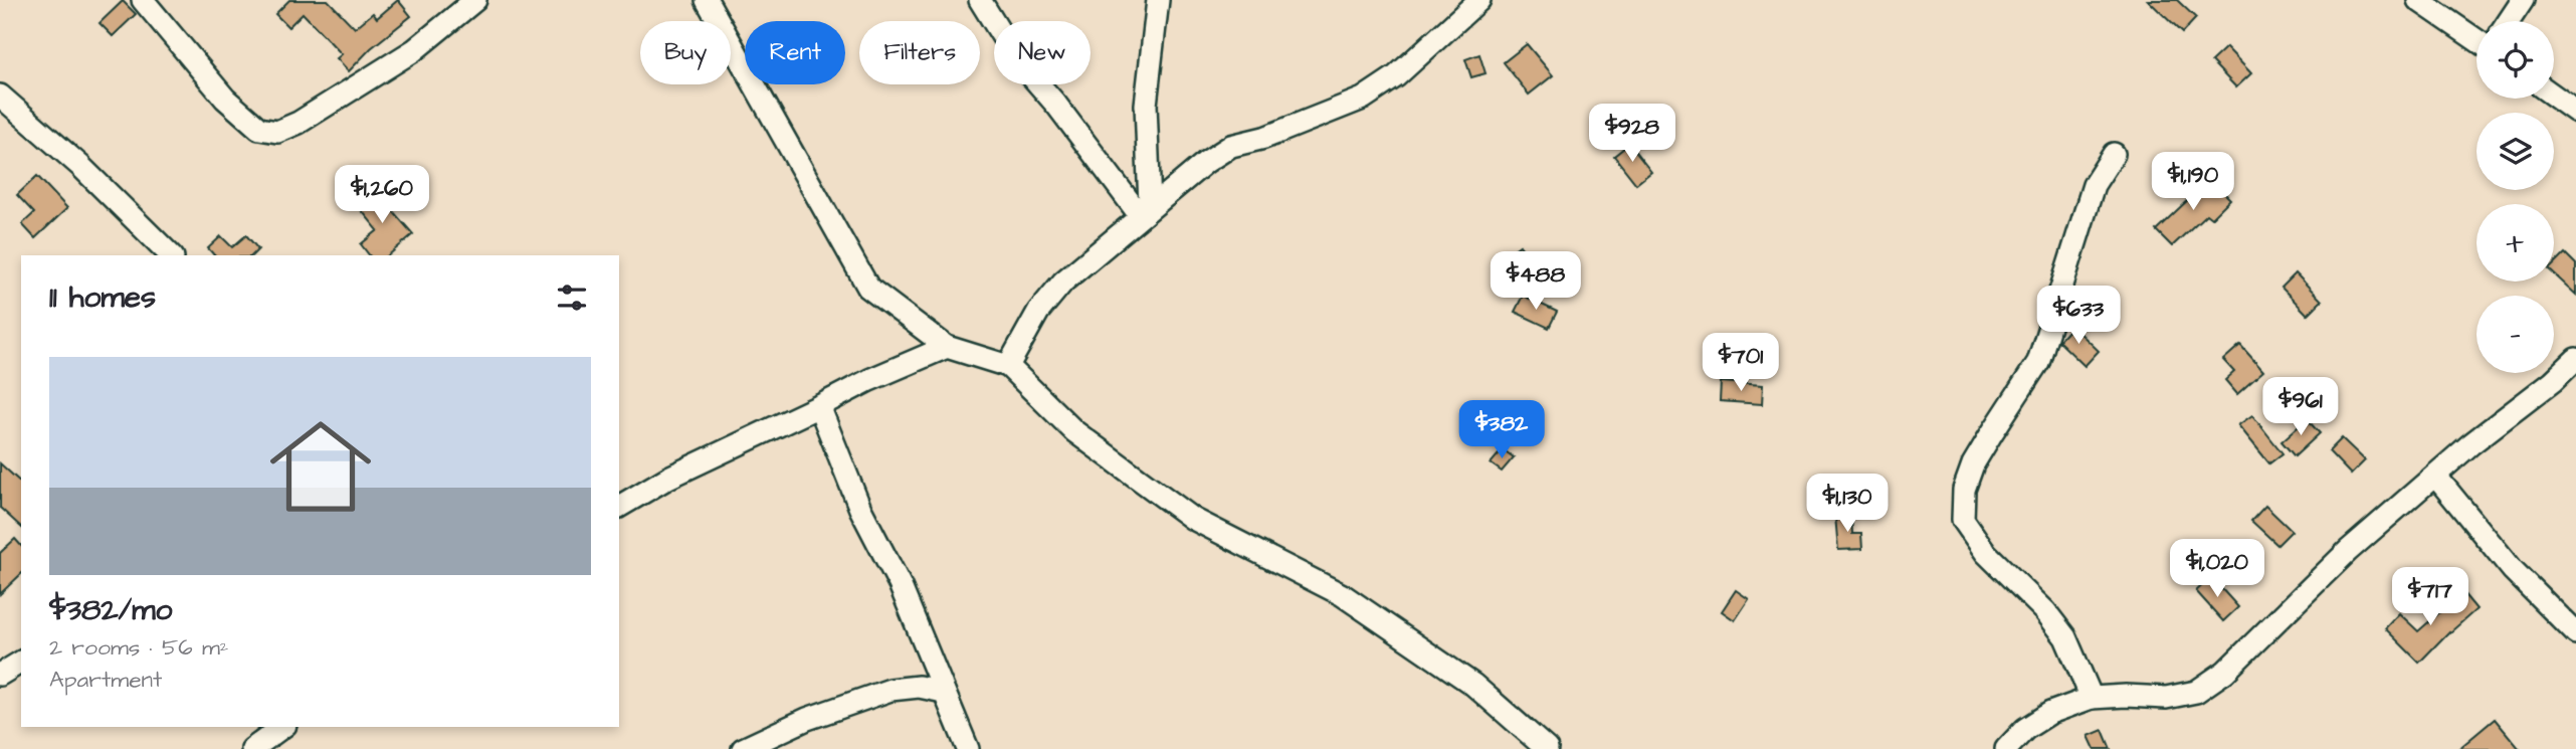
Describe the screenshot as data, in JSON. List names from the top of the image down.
{
  "page": {
    "map_buttons": ["+", "−"],
    "chip": [
      "Buy",
      "Rent",
      "Filters",
      "New"
    ],
    "price": [
      "$928",
      "$1,190",
      "$1,260",
      "$488",
      "$633",
      "$701",
      "$961",
      "$382",
      "$1,130",
      "$1,020",
      "$717"
    ],
    "heading": "11 homes",
    "list": [
      {
        "name": "$382/mo",
        "note": "2 rooms · 56 m² · Apartment"
      }
    ]
  }
}
